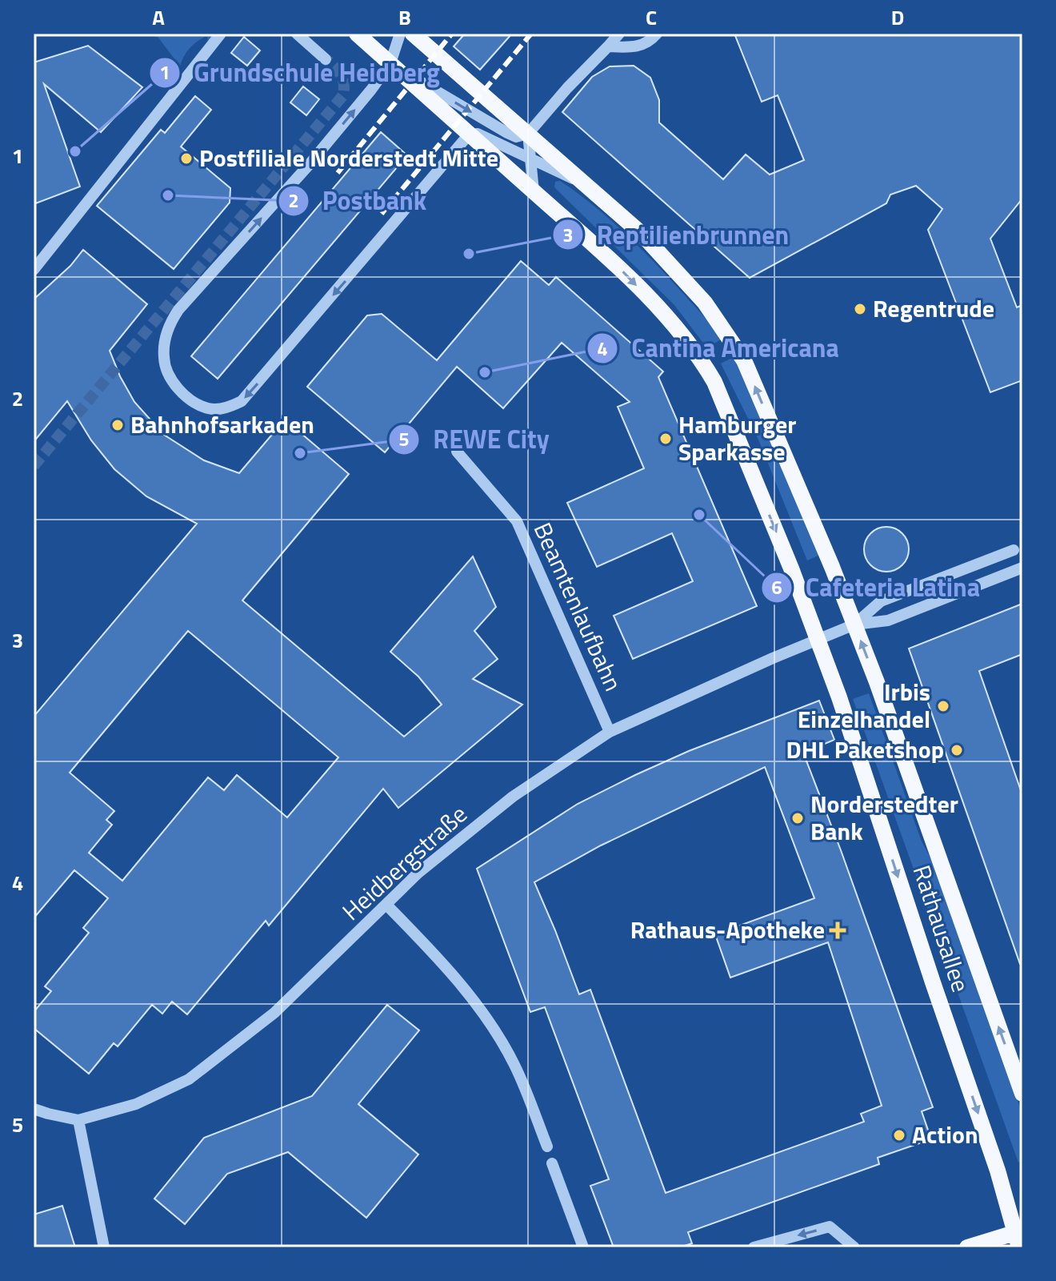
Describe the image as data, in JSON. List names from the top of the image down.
{
  "streets": {
    "main road": ["Rathausallee"],
    "street": ["Beamtenlaufbahn", "Heidbergstraße"]
  },
  "crossings": [
    ["Beamtenlaufbahn", "Heidbergstraße"],
    ["Heidbergstraße", "Rathausallee"]
  ],
  "places": {
    "other": [
      "Grundschule Heidberg",
      "Postfiliale Norderstedt Mitte",
      "Postbank",
      "Reptilienbrunnen",
      "Regentrude",
      "Cantina Americana",
      "Bahnhofsarkaden",
      "Hamburger Sparkasse",
      "REWE City",
      "Cafeteria Latina",
      "Irbis Einzelhandel",
      "DHL Paketshop",
      "Norderstedter Bank",
      "Action"
    ],
    "health": ["Rathaus-Apotheke"]
  },
  "grid": {
    "columns": [
      "A",
      "B",
      "C",
      "D"
    ],
    "rows": [
      "1",
      "2",
      "3",
      "4",
      "5"
    ]
  }
}
